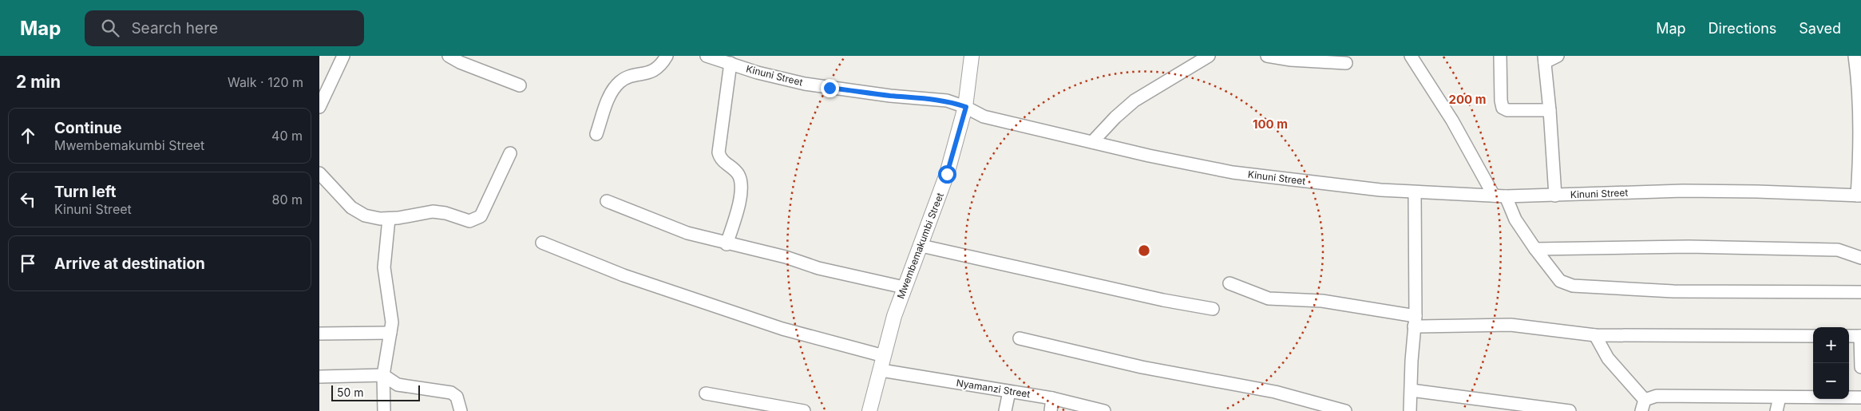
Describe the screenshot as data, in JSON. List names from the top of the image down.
{
  "streets": {
    "street": ["Kinuni Street", "Mwembemakumbi Street", "Nyamanzi Street"]
  },
  "crossings": [
    ["Kinuni Street", "Mwembemakumbi Street"],
    ["Mwembemakumbi Street", "Nyamanzi Street"]
  ],
  "scale_bar": "50 m",
  "page": {
    "header": "Map",
    "search": "Search here",
    "nav": ["Map", "Directions", "Saved"],
    "heading": ["2 min", "Walk · 120 m"],
    "list": [
      ["Continue", "Mwembemakumbi Street", "40 m"],
      ["Turn left", "Kinuni Street", "80 m"],
      "Arrive at destination"
    ],
    "map_buttons": ["+", "−"],
    "scale": "50 m"
  },
  "rings": ["200 m", "100 m"]
}
